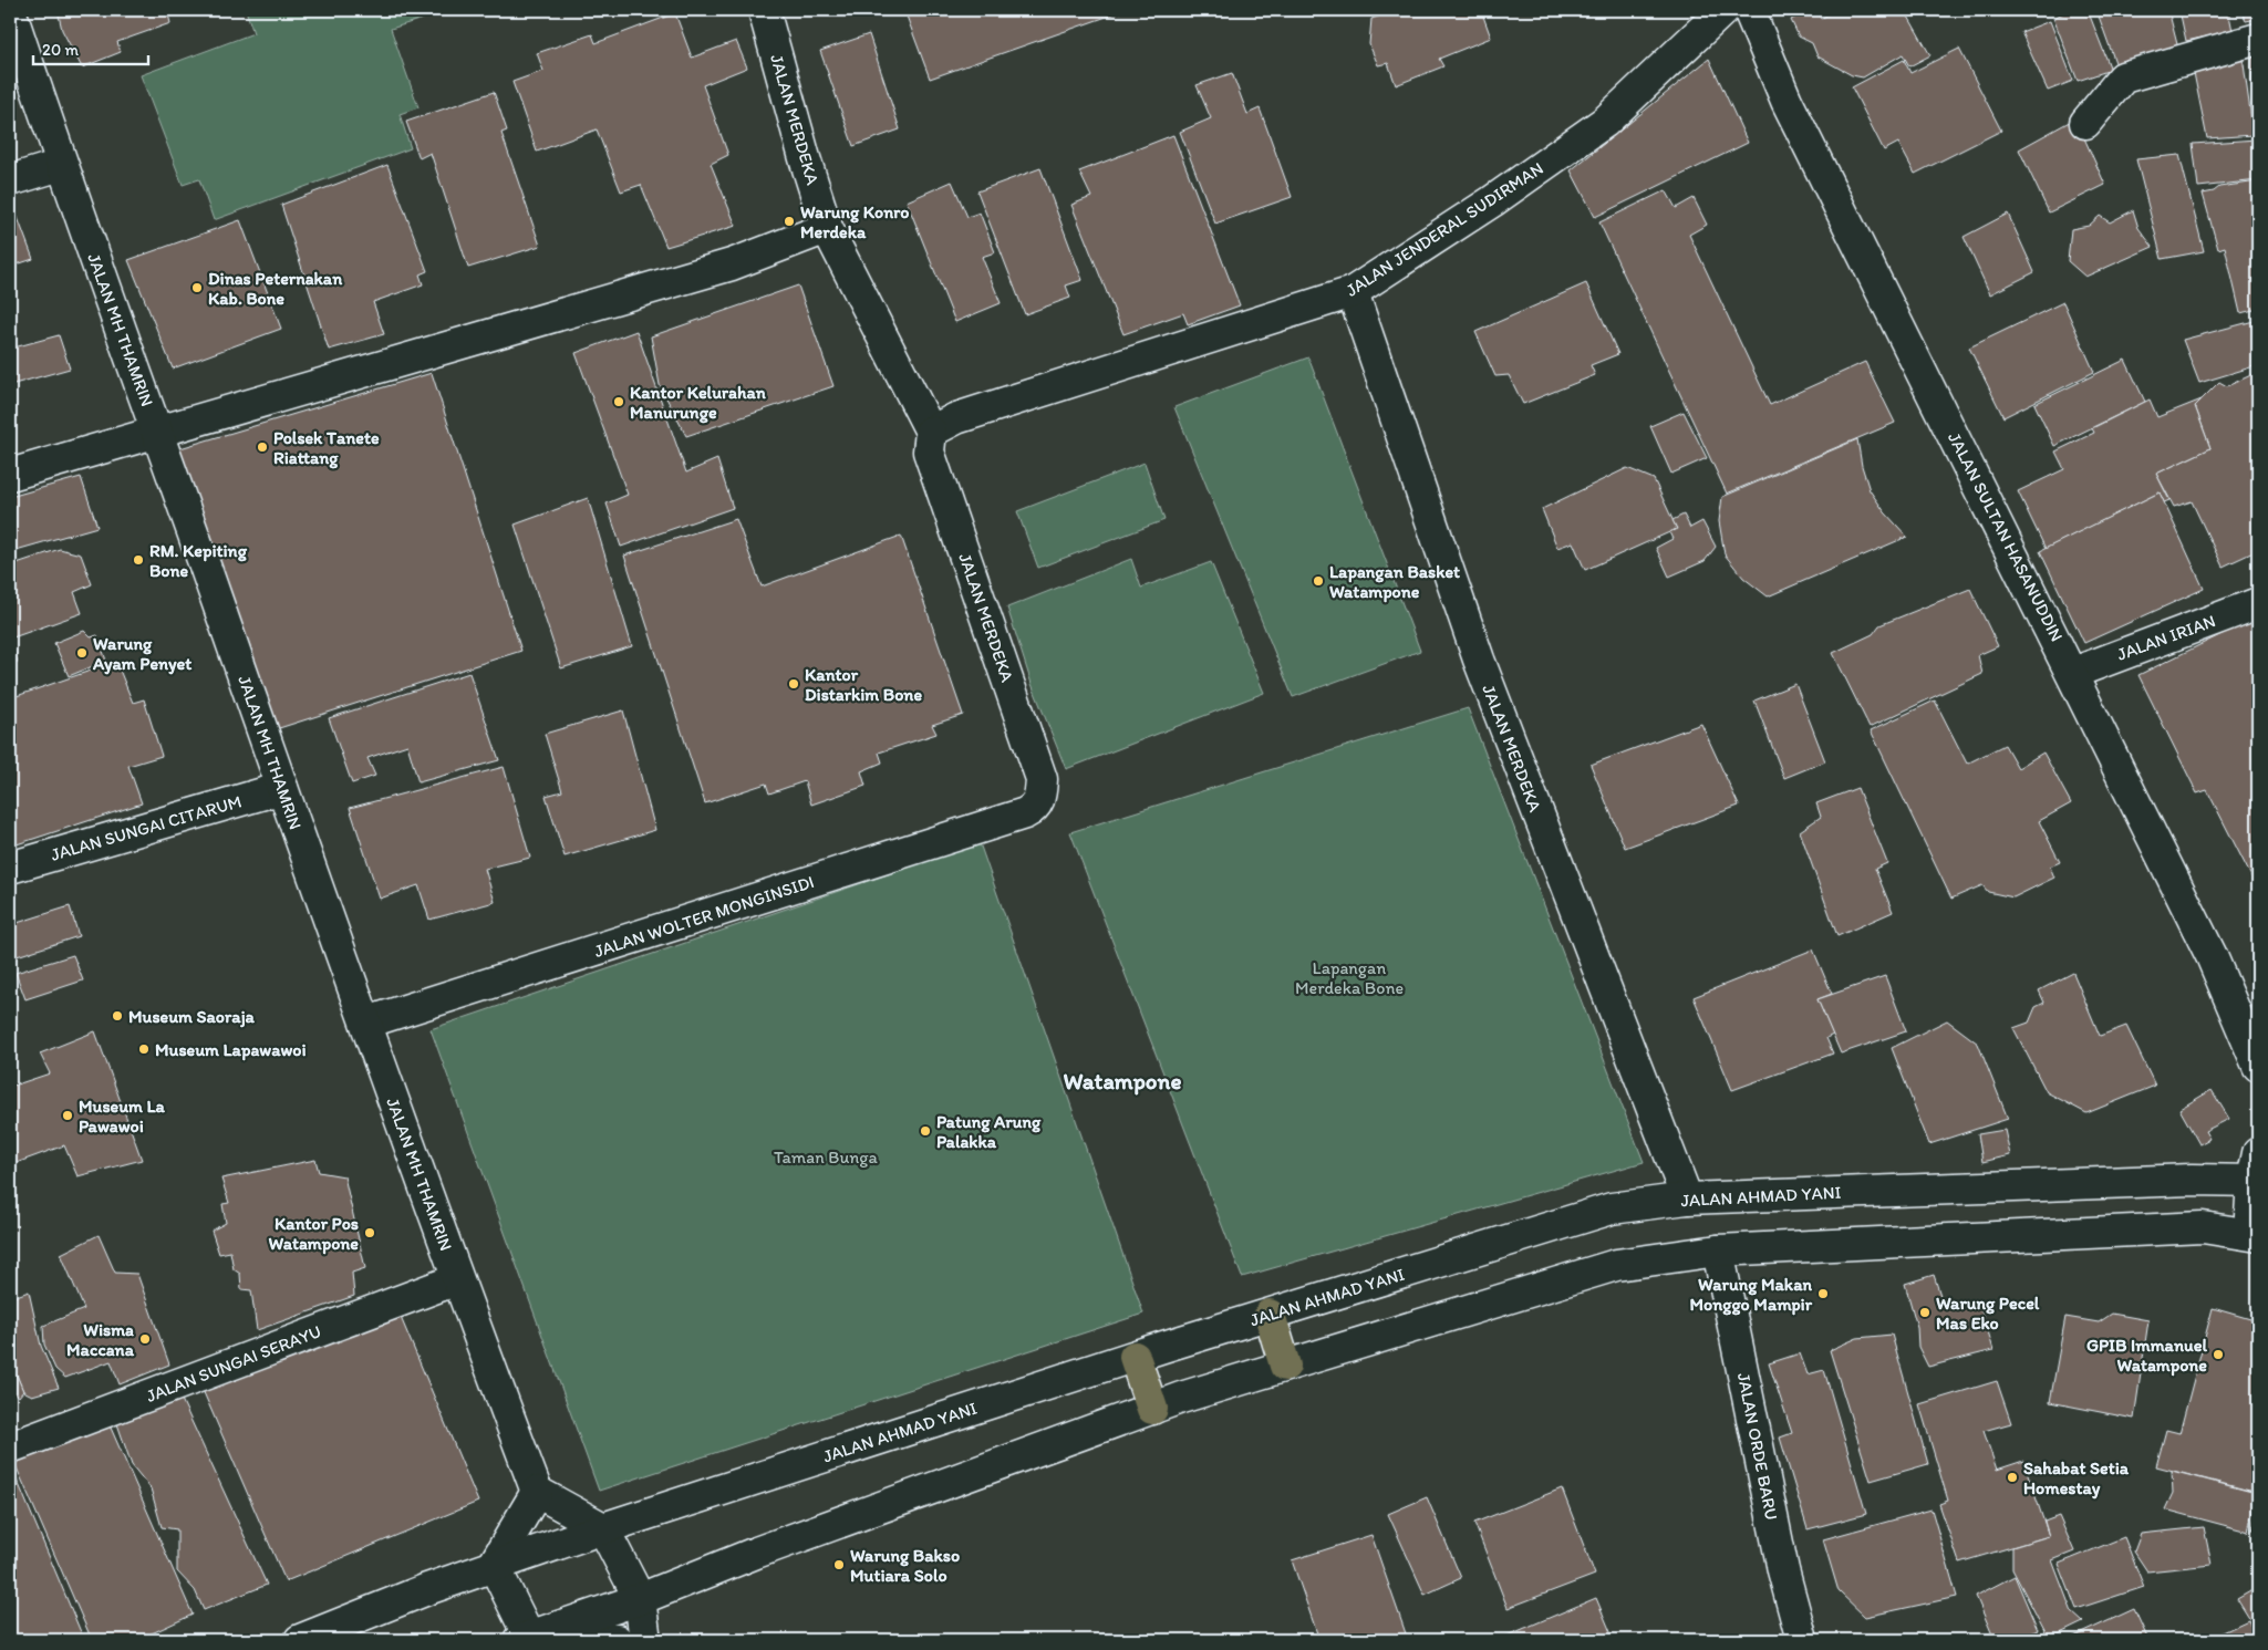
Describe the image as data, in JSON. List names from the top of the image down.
{
  "streets": {
    "main road": [
      "JALAN MERDEKA",
      "JALAN JENDERAL SUDIRMAN",
      "JALAN MH THAMRIN",
      "JALAN SULTAN HASANUDDIN",
      "JALAN IRIAN",
      "JALAN SUNGAI CITARUM",
      "JALAN WOLTER MONGINSIDI",
      "JALAN AHMAD YANI",
      "JALAN SUNGAI SERAYU",
      "JALAN ORDE BARU"
    ]
  },
  "crossings": [
    ["JALAN MERDEKA", "JALAN JENDERAL SUDIRMAN"],
    ["JALAN MERDEKA", "JALAN WOLTER MONGINSIDI"],
    ["JALAN MERDEKA", "JALAN AHMAD YANI"],
    ["JALAN MH THAMRIN", "JALAN SUNGAI CITARUM"],
    ["JALAN MH THAMRIN", "JALAN WOLTER MONGINSIDI"],
    ["JALAN MH THAMRIN", "JALAN SUNGAI SERAYU"],
    ["JALAN SULTAN HASANUDDIN", "JALAN IRIAN"]
  ],
  "districts": ["Watampone"],
  "parks": ["Lapangan Merdeka Bone", "Taman Bunga"],
  "places": [
    "Warung Konro Merdeka",
    "Dinas Peternakan Kab. Bone",
    "Kantor Kelurahan Manurunge",
    "Polsek Tanete Riattang",
    "RM. Kepiting Bone",
    "Lapangan Basket Watampone",
    "Warung Ayam Penyet",
    "Kantor Distarkim Bone",
    "Museum Saoraja",
    "Museum Lapawawoi",
    "Museum La Pawawoi",
    "Patung Arung Palakka",
    "Kantor Pos Watampone",
    "Warung Makan Monggo Mampir",
    "Warung Pecel Mas Eko",
    "Wisma Maccana",
    "GPIB Immanuel Watampone",
    "Sahabat Setia Homestay",
    "Warung Bakso Mutiara Solo"
  ],
  "scale_bar": "20 m"
}
